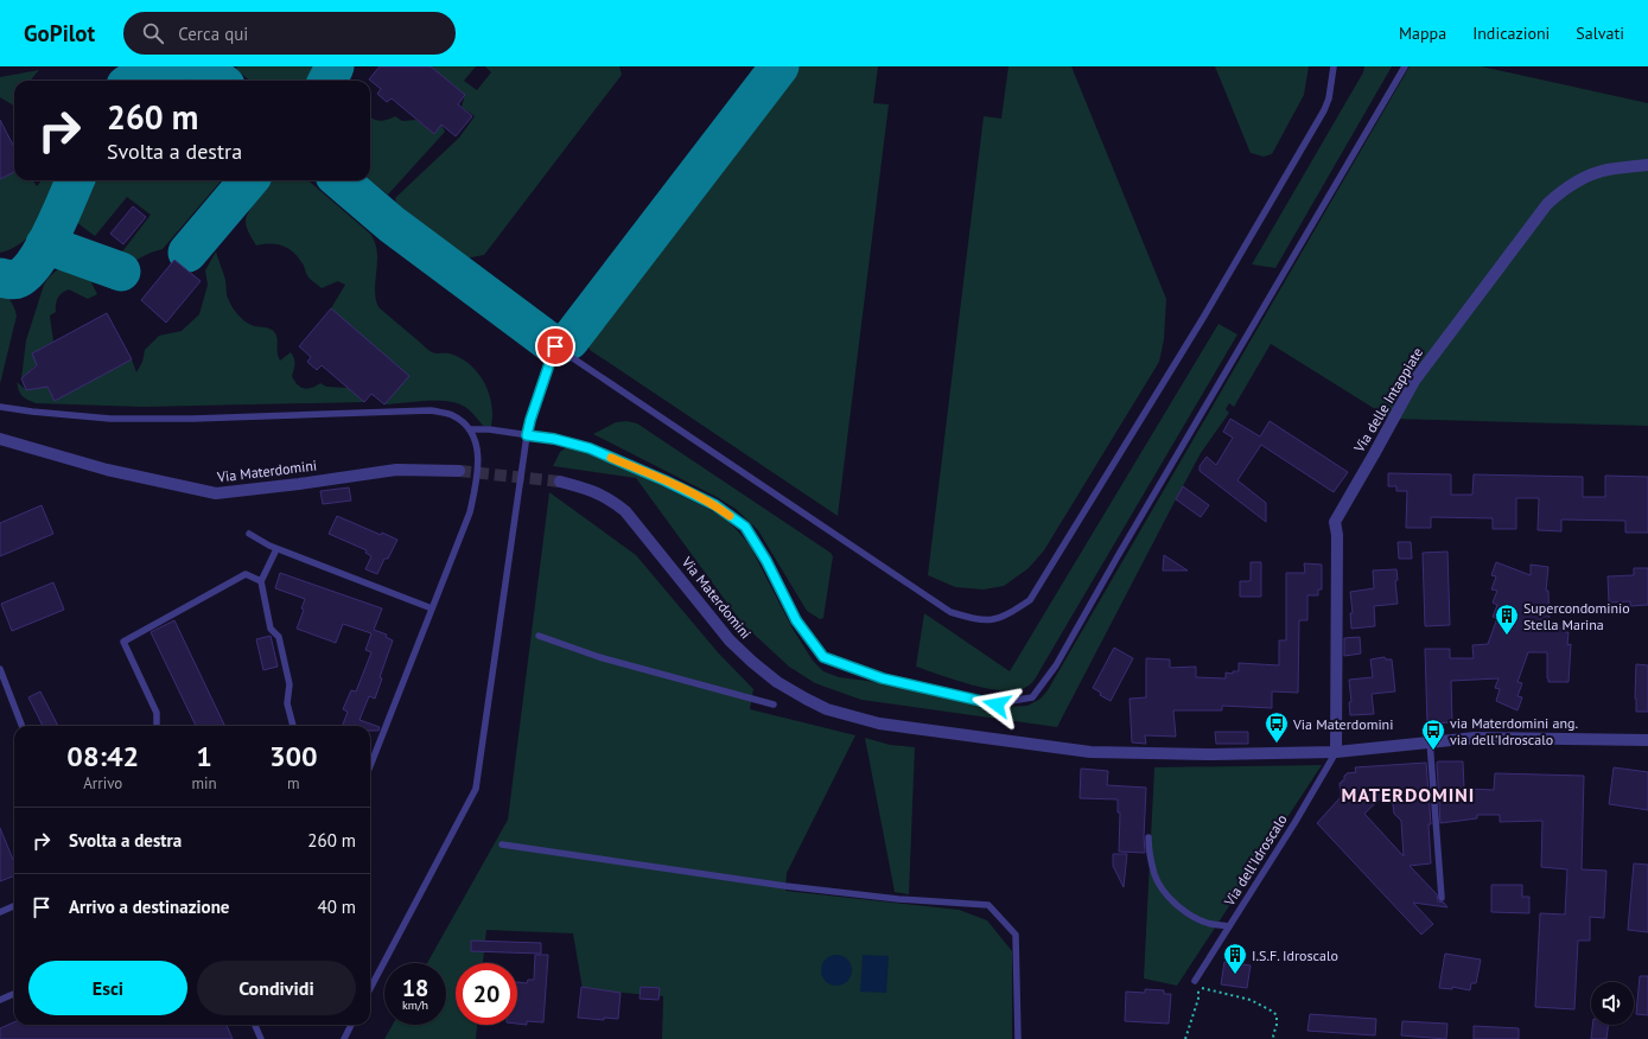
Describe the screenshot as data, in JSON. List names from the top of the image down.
{
  "streets": {
    "street": ["Via delle Intappiate", "Via Materdomini"],
    "lane": ["Via dell'Idroscalo"]
  },
  "crossings": [
    ["Via delle Intappiate", "Via Materdomini"],
    ["Via delle Intappiate", "Via dell'Idroscalo"],
    ["Via Materdomini", "Via dell'Idroscalo"]
  ],
  "districts": ["MATERDOMINI"],
  "places": {
    "building": ["Supercondominio Stella Marina", "I.S.F. Idroscalo"],
    "bus stop": ["Via Materdomini", "via Materdomini ang. via dell'Idroscalo"]
  },
  "page": {
    "header": "GoPilot",
    "search": "Cerca qui",
    "nav": ["Mappa", "Indicazioni", "Salvati"],
    "turn": ["260 m", "Svolta a destra"],
    "eta": [
      "08:42",
      "Arrivo",
      "1",
      "min",
      "300",
      "m"
    ],
    "list": [
      {
        "name": "Svolta a destra",
        "value": "260 m"
      },
      {
        "name": "Arrivo a destinazione",
        "value": "40 m"
      }
    ],
    "buttons": ["Esci", "Condividi"],
    "speed": "18 km/h",
    "limit": "20"
  }
}
